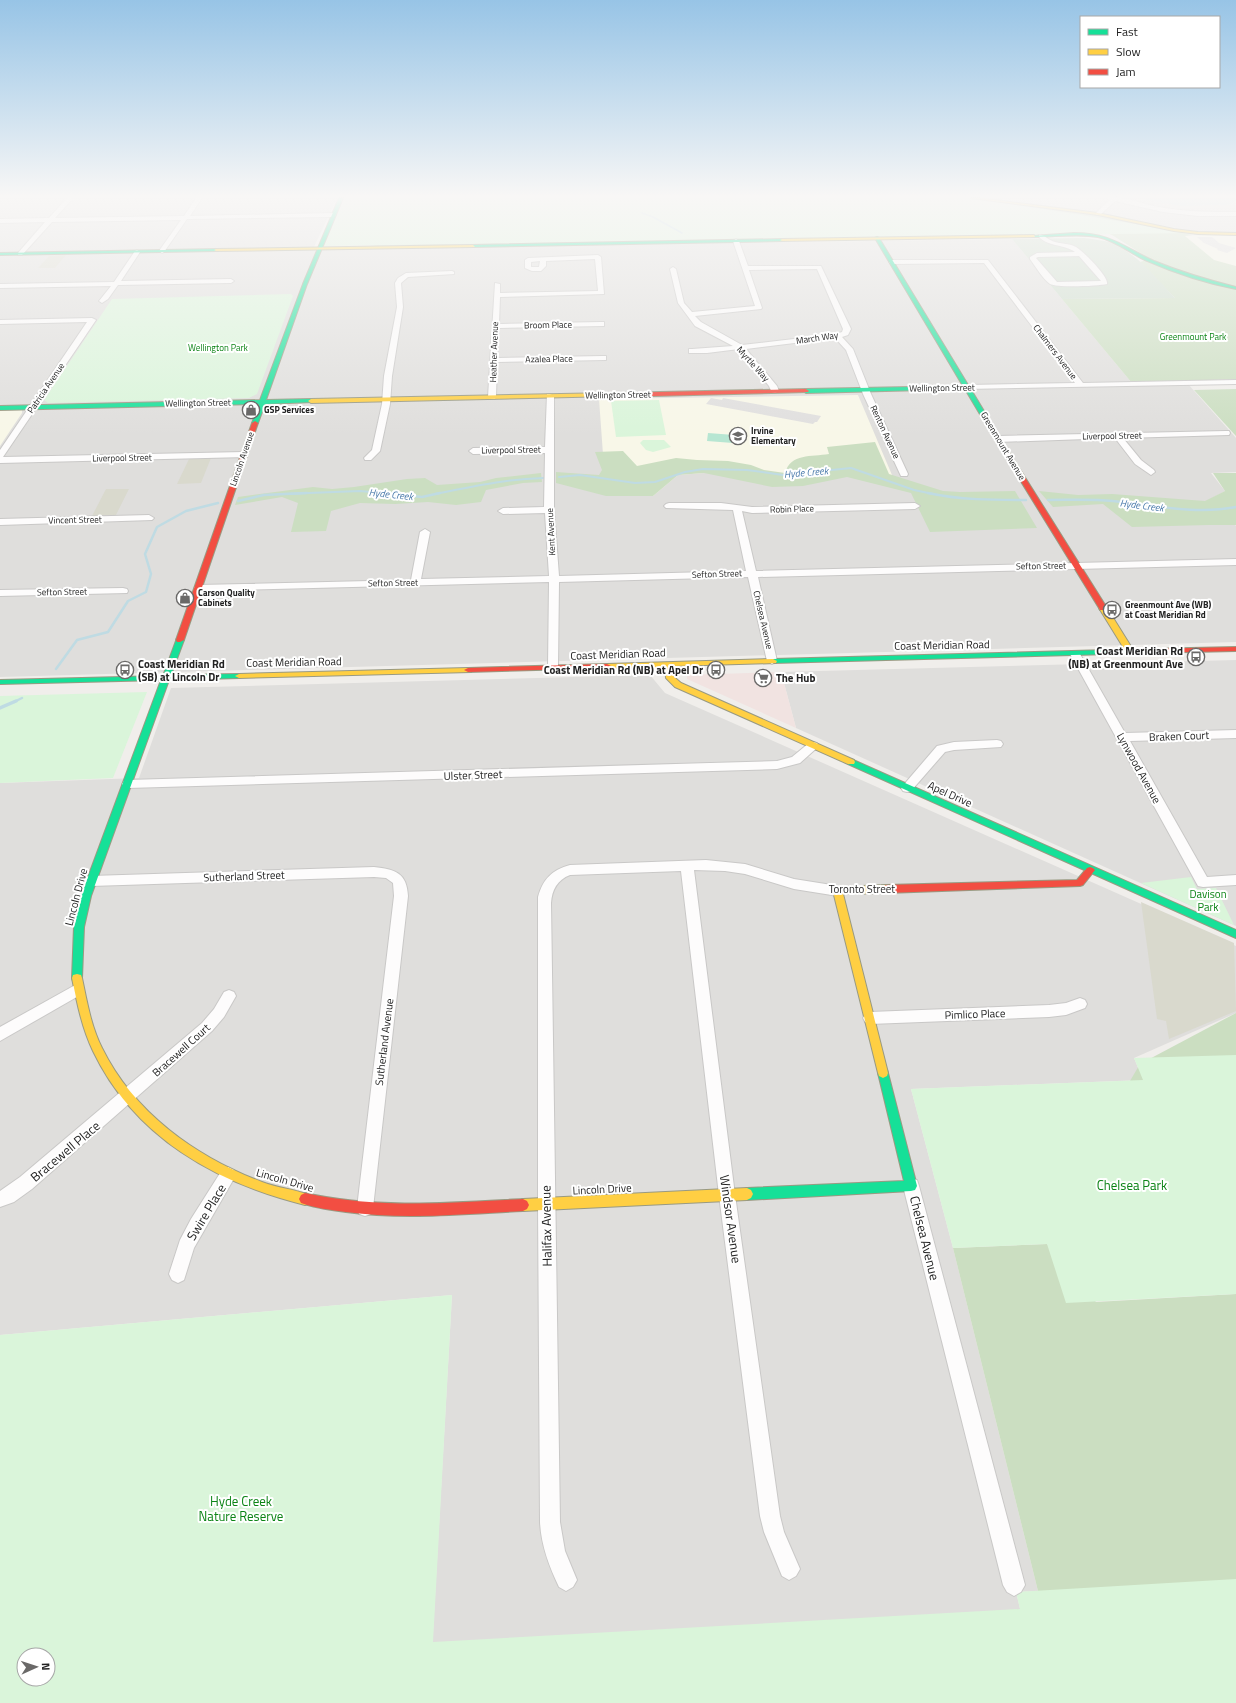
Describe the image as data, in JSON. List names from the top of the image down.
{
  "streets": {
    "street": [
      "Broom Place",
      "March Way",
      "Heather Avenue",
      "Chalmers Avenue",
      "Azalea Place",
      "Myrtle Way",
      "Patricia Avenue",
      "Wellington Street",
      "Renton Avenue",
      "Liverpool Street",
      "Greenmount Avenue",
      "Lincoln Avenue",
      "Robin Place",
      "Vincent Street",
      "Kent Avenue",
      "Sefton Street",
      "Chelsea Avenue",
      "Coast Meridian Road",
      "Braken Court",
      "Lynwood Avenue",
      "Ulster Street",
      "Apel Drive",
      "Sutherland Street",
      "Toronto Street",
      "Lincoln Drive",
      "Pimlico Place",
      "Sutherland Avenue",
      "Bracewell Court",
      "Bracewell Place",
      "Swire Place",
      "Windsor Avenue",
      "Halifax Avenue"
    ]
  },
  "crossings": [
    ["Broom Place", "Heather Avenue"],
    ["March Way", "Myrtle Way"],
    ["March Way", "Renton Avenue"],
    ["Heather Avenue", "Azalea Place"],
    ["Heather Avenue", "Wellington Street"],
    ["Chalmers Avenue", "Wellington Street"],
    ["Myrtle Way", "Wellington Street"],
    ["Patricia Avenue", "Wellington Street"],
    ["Wellington Street", "Renton Avenue"],
    ["Wellington Street", "Greenmount Avenue"],
    ["Wellington Street", "Lincoln Avenue"],
    ["Wellington Street", "Kent Avenue"],
    ["Liverpool Street", "Greenmount Avenue"],
    ["Liverpool Street", "Lincoln Avenue"],
    ["Liverpool Street", "Kent Avenue"],
    ["Greenmount Avenue", "Sefton Street"],
    ["Greenmount Avenue", "Coast Meridian Road"],
    ["Lincoln Avenue", "Sefton Street"],
    ["Lincoln Avenue", "Coast Meridian Road"],
    ["Lincoln Avenue", "Lincoln Drive"],
    ["Robin Place", "Chelsea Avenue"],
    ["Kent Avenue", "Sefton Street"],
    ["Kent Avenue", "Coast Meridian Road"],
    ["Sefton Street", "Chelsea Avenue"],
    ["Chelsea Avenue", "Coast Meridian Road"],
    ["Chelsea Avenue", "Toronto Street"],
    ["Chelsea Avenue", "Lincoln Drive"],
    ["Chelsea Avenue", "Pimlico Place"],
    ["Coast Meridian Road", "Lynwood Avenue"],
    ["Coast Meridian Road", "Apel Drive"],
    ["Coast Meridian Road", "Lincoln Drive"],
    ["Braken Court", "Lynwood Avenue"],
    ["Ulster Street", "Apel Drive"],
    ["Ulster Street", "Lincoln Drive"],
    ["Apel Drive", "Toronto Street"],
    ["Sutherland Street", "Lincoln Drive"],
    ["Sutherland Street", "Sutherland Avenue"],
    ["Toronto Street", "Windsor Avenue"],
    ["Toronto Street", "Halifax Avenue"],
    ["Lincoln Drive", "Sutherland Avenue"],
    ["Lincoln Drive", "Bracewell Court"],
    ["Lincoln Drive", "Bracewell Place"],
    ["Lincoln Drive", "Swire Place"],
    ["Lincoln Drive", "Windsor Avenue"],
    ["Lincoln Drive", "Halifax Avenue"],
    ["Bracewell Court", "Bracewell Place"]
  ],
  "water": ["Hyde Creek"],
  "parks": [
    "Greenmount Park",
    "Wellington Park",
    "Davison Park",
    "Chelsea Park",
    "Hyde Creek Nature Reserve"
  ],
  "places": {
    "shop": ["GSP Services", "Carson Quality Cabinets"],
    "school or university": ["Irvine Elementary"],
    "bus stop": [
      "Greenmount Ave (WB) at Coast Meridian Rd",
      "Coast Meridian Rd (NB) at Greenmount Ave",
      "Coast Meridian Rd (SB) at Lincoln Dr",
      "Coast Meridian Rd (NB) at Apel Dr"
    ],
    "supermarket": ["The Hub"]
  },
  "legend": ["Fast", "Slow", "Jam"],
  "north": "right"
}
